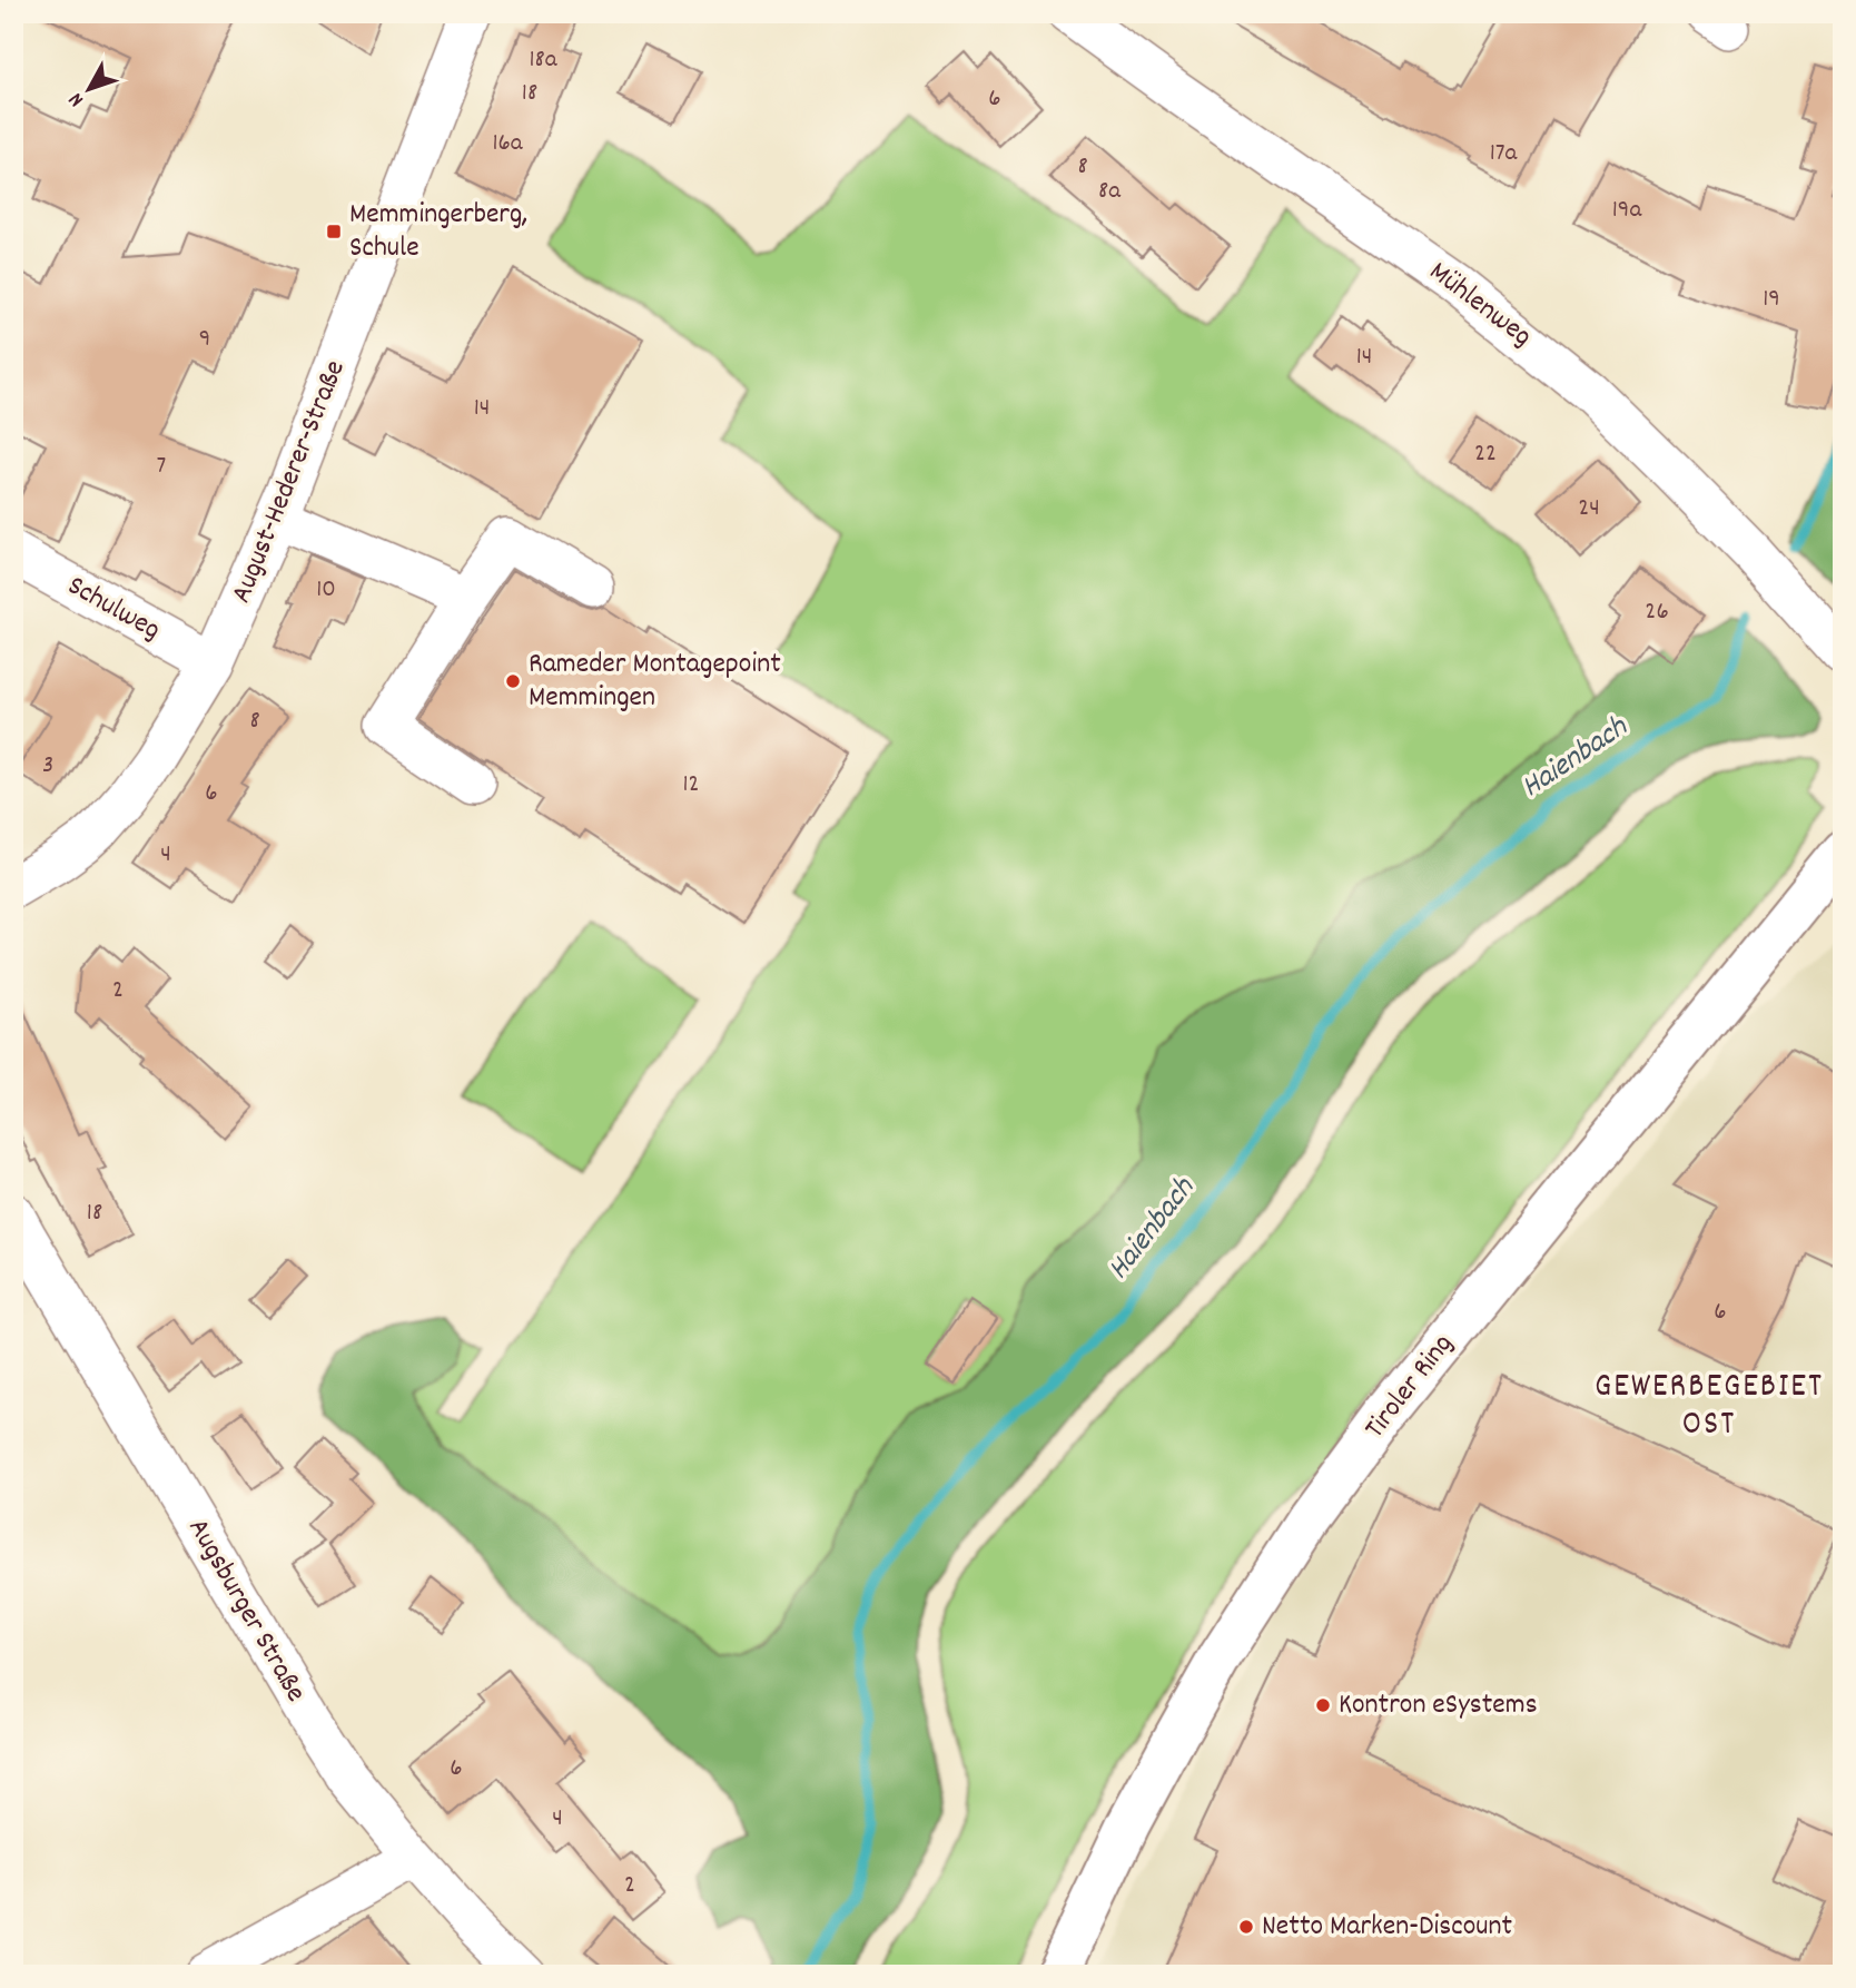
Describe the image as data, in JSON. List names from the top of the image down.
{
  "streets": {
    "main road": ["Tiroler Ring"],
    "street": [
      "Mühlenweg",
      "August-Hederer-Straße",
      "Schulweg",
      "Augsburger Straße"
    ]
  },
  "crossings": [
    ["August-Hederer-Straße", "Schulweg"]
  ],
  "districts": ["GEWERBEGEBIET OST"],
  "water": ["Haienbach"],
  "places": {
    "transit": ["Memmingerberg, Schule"],
    "other": ["Rameder Montagepoint Memmingen", "Kontron eSystems", "Netto Marken-Discount"]
  },
  "house_numbers": [
    "18a",
    "18",
    "6",
    "16a",
    "17a",
    "8",
    "8a",
    "19a",
    "19",
    "9",
    "14",
    "14",
    "22",
    "7",
    "24",
    "10",
    "26",
    "8",
    "3",
    "12",
    "6",
    "4",
    "2",
    "18",
    "6",
    "6",
    "4",
    "2"
  ],
  "north": "bottom left"
}
